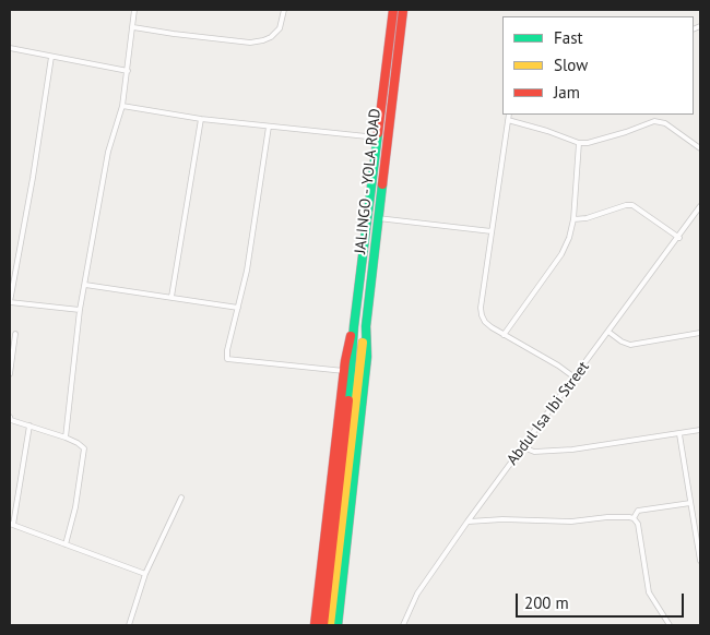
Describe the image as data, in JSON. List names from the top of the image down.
{
  "streets": {
    "highway": ["JALINGO - YOLA ROAD"],
    "street": ["Abdul Isa Ibi Street"]
  },
  "legend": ["Fast", "Slow", "Jam"],
  "scale_bar": "200 m"
}
